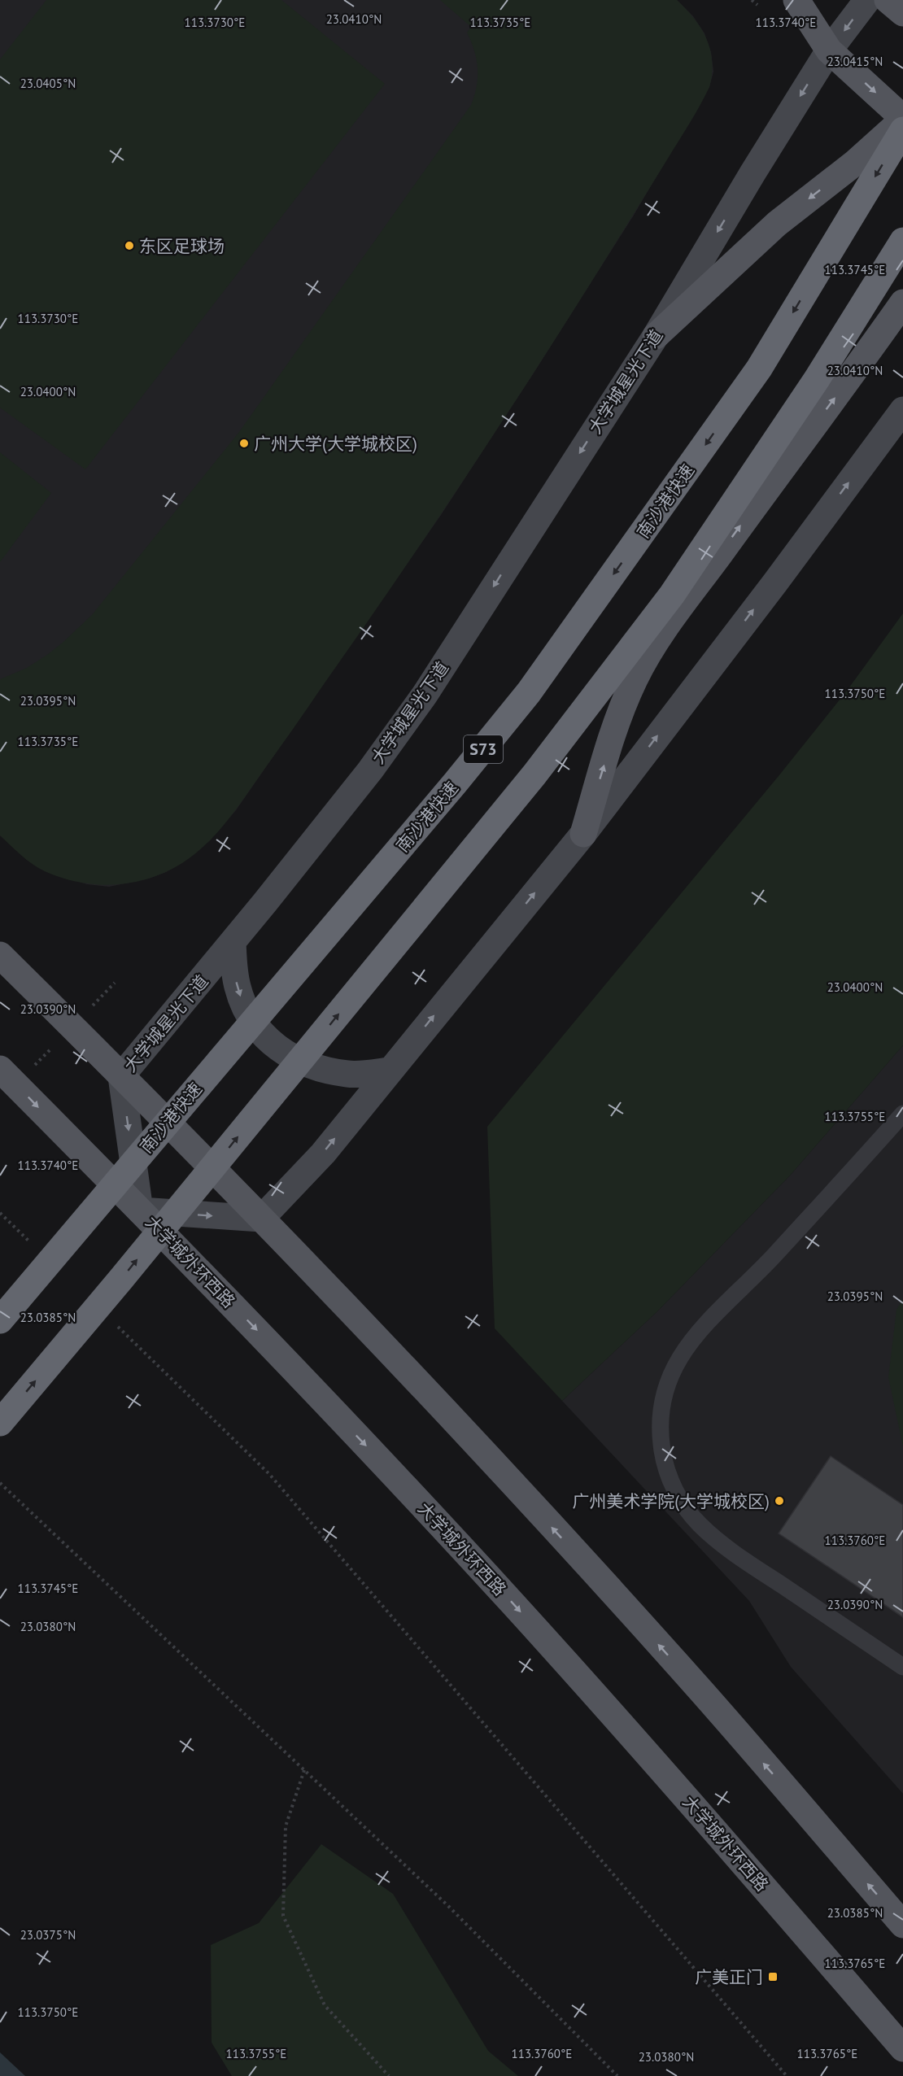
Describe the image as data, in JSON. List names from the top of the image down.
{
  "streets": {
    "highway": ["南沙港快速", "S73"],
    "main road": ["大学城星光下道", "大学城外环西路"]
  },
  "crossings": [
    ["大学城星光下道", "大学城外环西路"]
  ],
  "places": {
    "other": ["东区足球场", "广州大学(大学城校区)", "广州美术学院(大学城校区)"],
    "transit": ["广美正门"]
  },
  "coordinates": [
    "23.0410°N",
    "113.3730°E",
    "113.3735°E",
    "113.3740°E",
    "23.0415°N",
    "23.0405°N",
    "113.3745°E",
    "23.0400°N",
    "113.3750°E",
    "23.0395°N",
    "23.0390°N",
    "113.3755°E",
    "23.0385°N",
    "113.3760°E",
    "23.0380°N",
    "23.0375°N",
    "113.3765°E"
  ]
}
